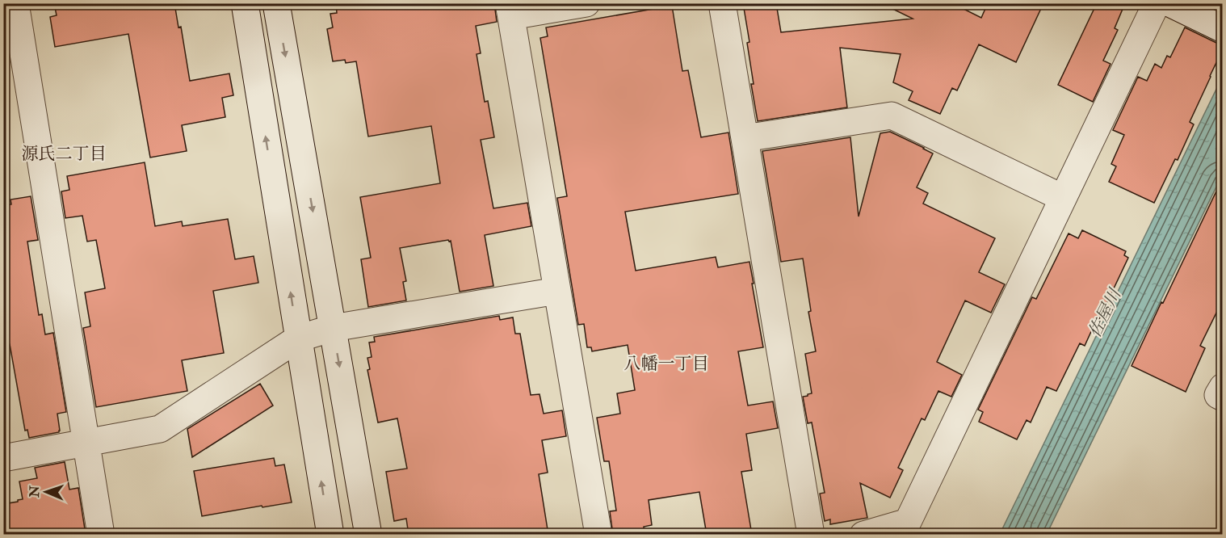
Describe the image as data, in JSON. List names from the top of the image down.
{
  "districts": ["源氏二丁目", "八幡一丁目"],
  "water": ["佐屋川"],
  "north": "left"
}
